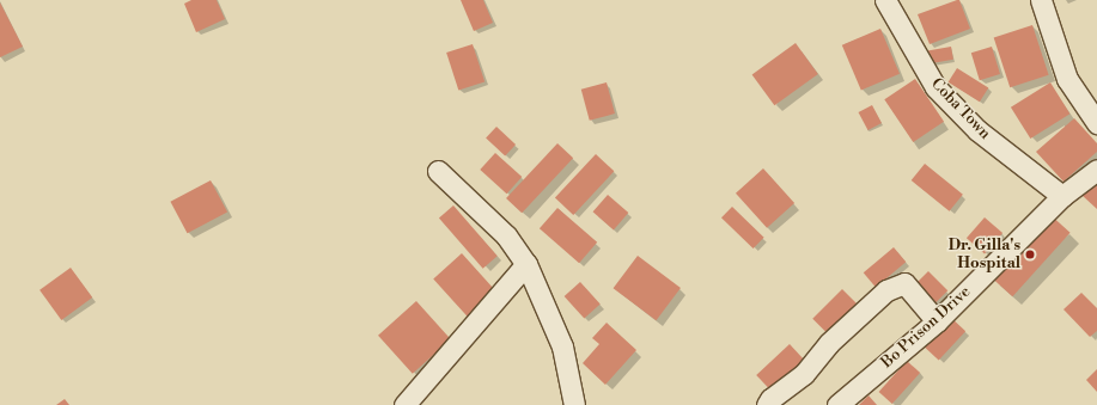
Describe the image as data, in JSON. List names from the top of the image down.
{
  "streets": {
    "street": ["Coba Town", "Bo Prison Drive"]
  },
  "crossings": [
    ["Coba Town", "Bo Prison Drive"]
  ],
  "places": ["Dr. Gilla's Hospital"]
}
